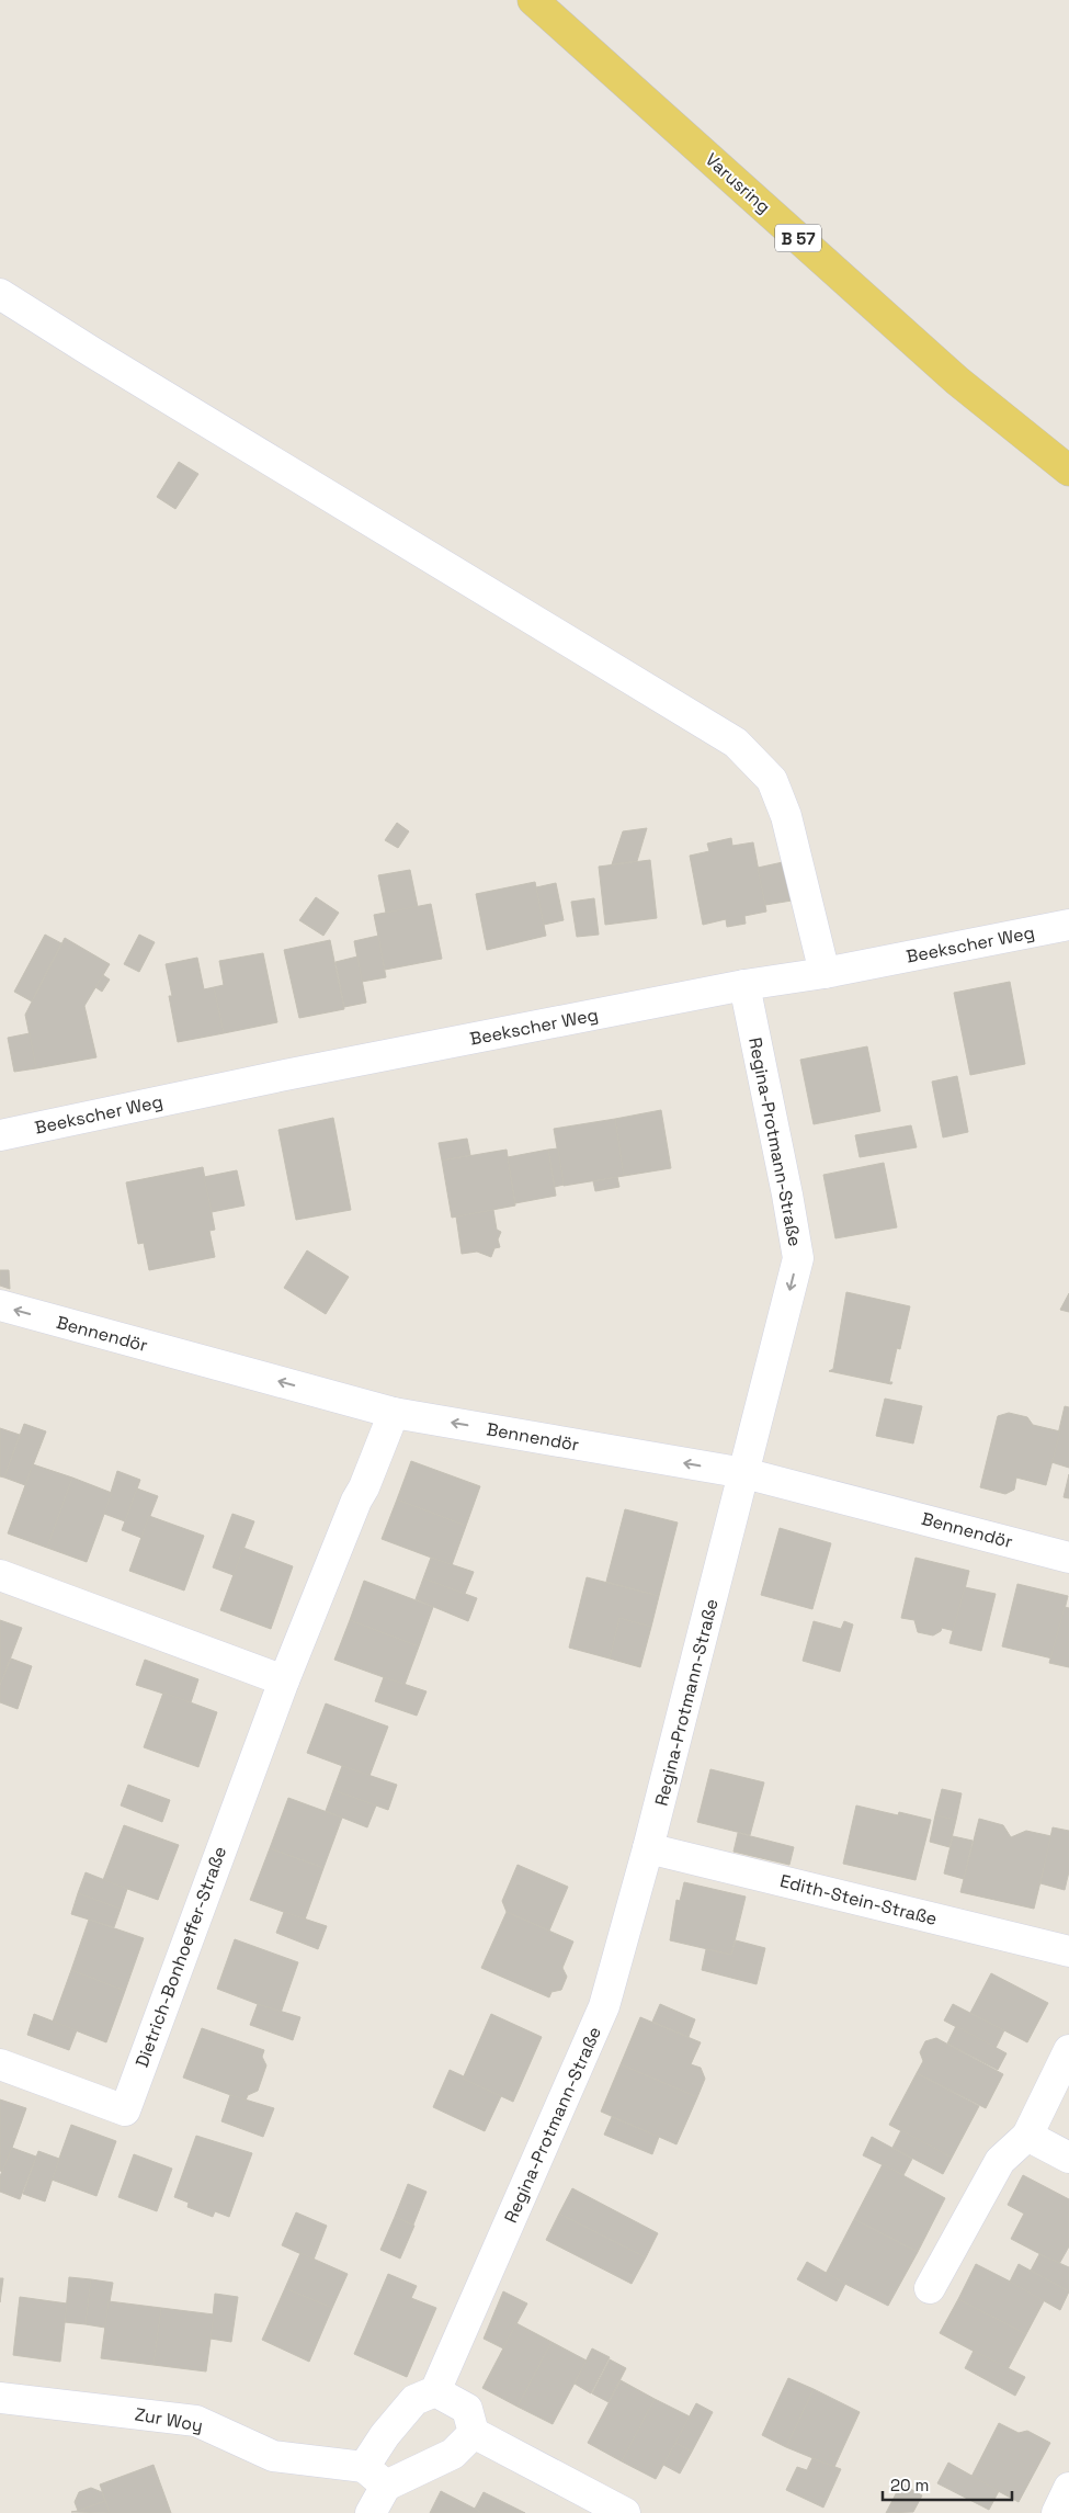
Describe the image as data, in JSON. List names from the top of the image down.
{
  "streets": {
    "main road": ["Varusring", "B 57"],
    "street": [
      "Beekscher Weg",
      "Regina-Protmann-Straße",
      "Bennendör",
      "Edith-Stein-Straße",
      "Dietrich-Bonhoeffer-Straße",
      "Zur Woy"
    ]
  },
  "crossings": [
    ["Beekscher Weg", "Regina-Protmann-Straße"],
    ["Regina-Protmann-Straße", "Bennendör"],
    ["Regina-Protmann-Straße", "Edith-Stein-Straße"],
    ["Bennendör", "Dietrich-Bonhoeffer-Straße"]
  ],
  "one_way": ["Bennendör"],
  "scale_bar": "20 m"
}
